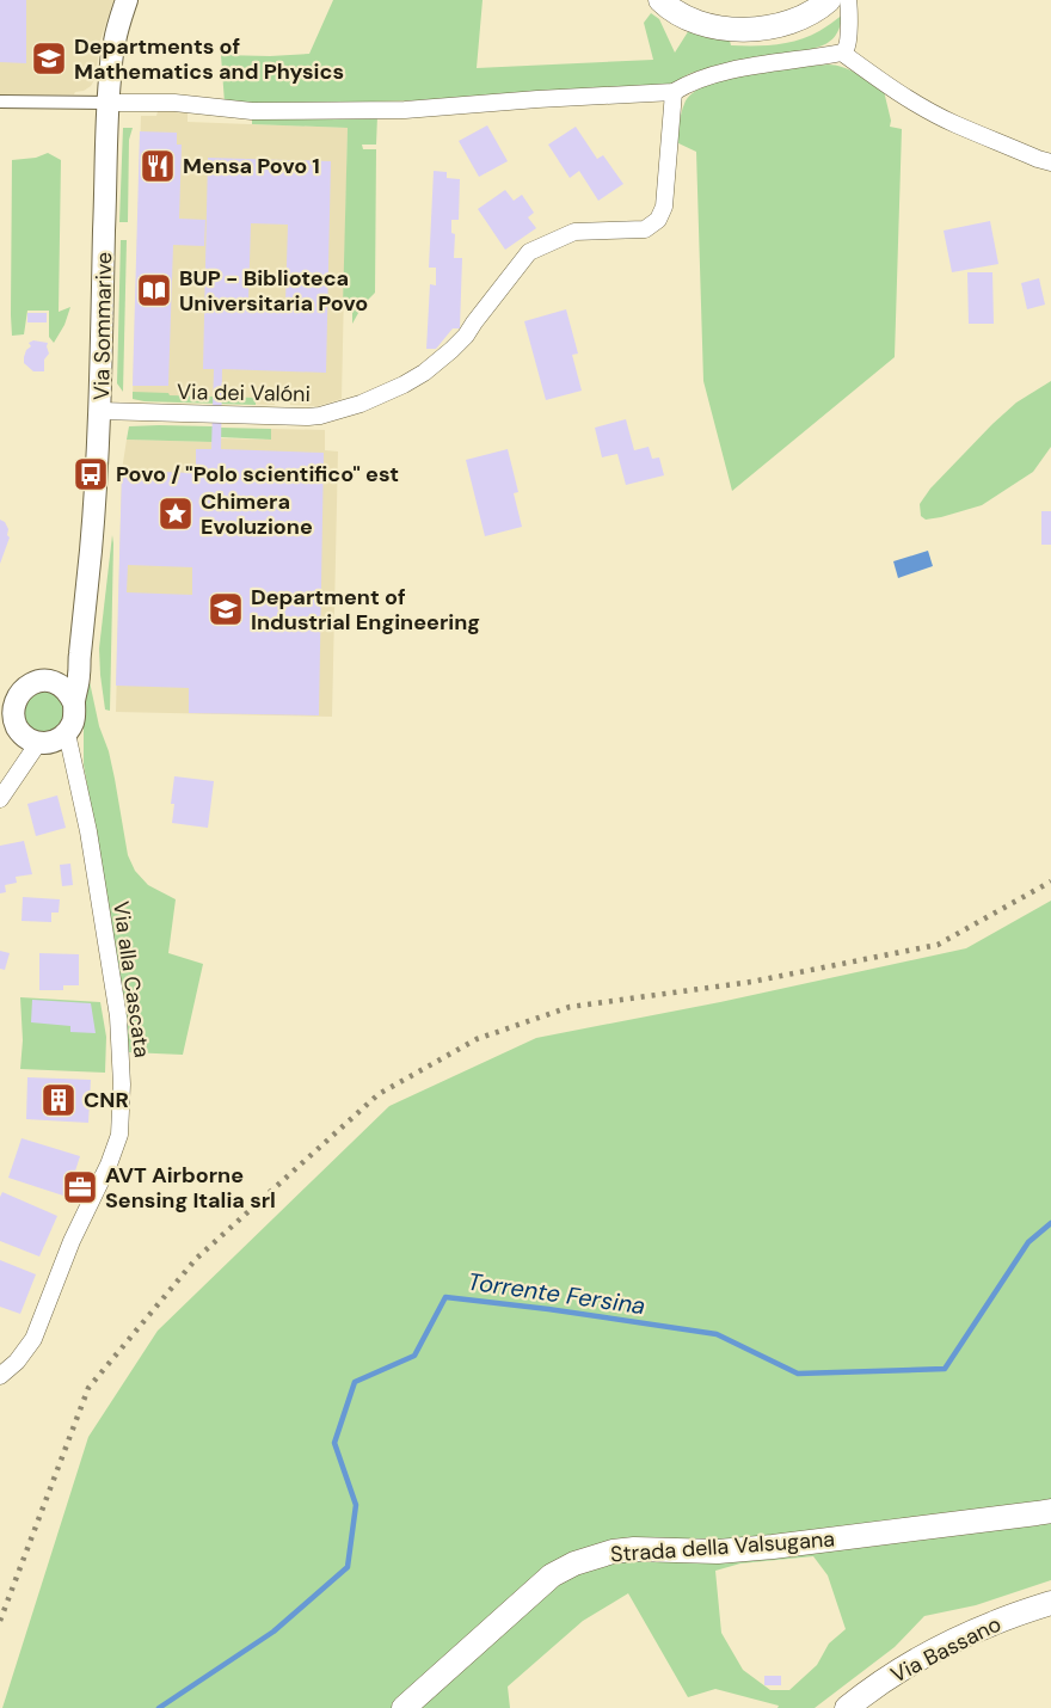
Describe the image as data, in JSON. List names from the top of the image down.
{
  "streets": {
    "main road": ["Strada della Valsugana", "Via Bassano"],
    "street": ["Via Sommarive", "Via dei Valóni", "Via alla Cascata"]
  },
  "crossings": [
    ["Via Sommarive", "Via dei Valóni"],
    ["Via Sommarive", "Via alla Cascata"]
  ],
  "water": ["Torrente Fersina"],
  "places": {
    "school or university": ["Departments of Mathematics and Physics", "Department of Industrial Engineering"],
    "restaurant": ["Mensa Povo 1"],
    "library": ["BUP - Biblioteca Universitaria Povo"],
    "bus stop": ["Povo / \"Polo scientifico\" est"],
    "place": ["Chimera Evoluzione"],
    "building": ["CNR"],
    "office": ["AVT Airborne Sensing Italia srl"]
  }
}
